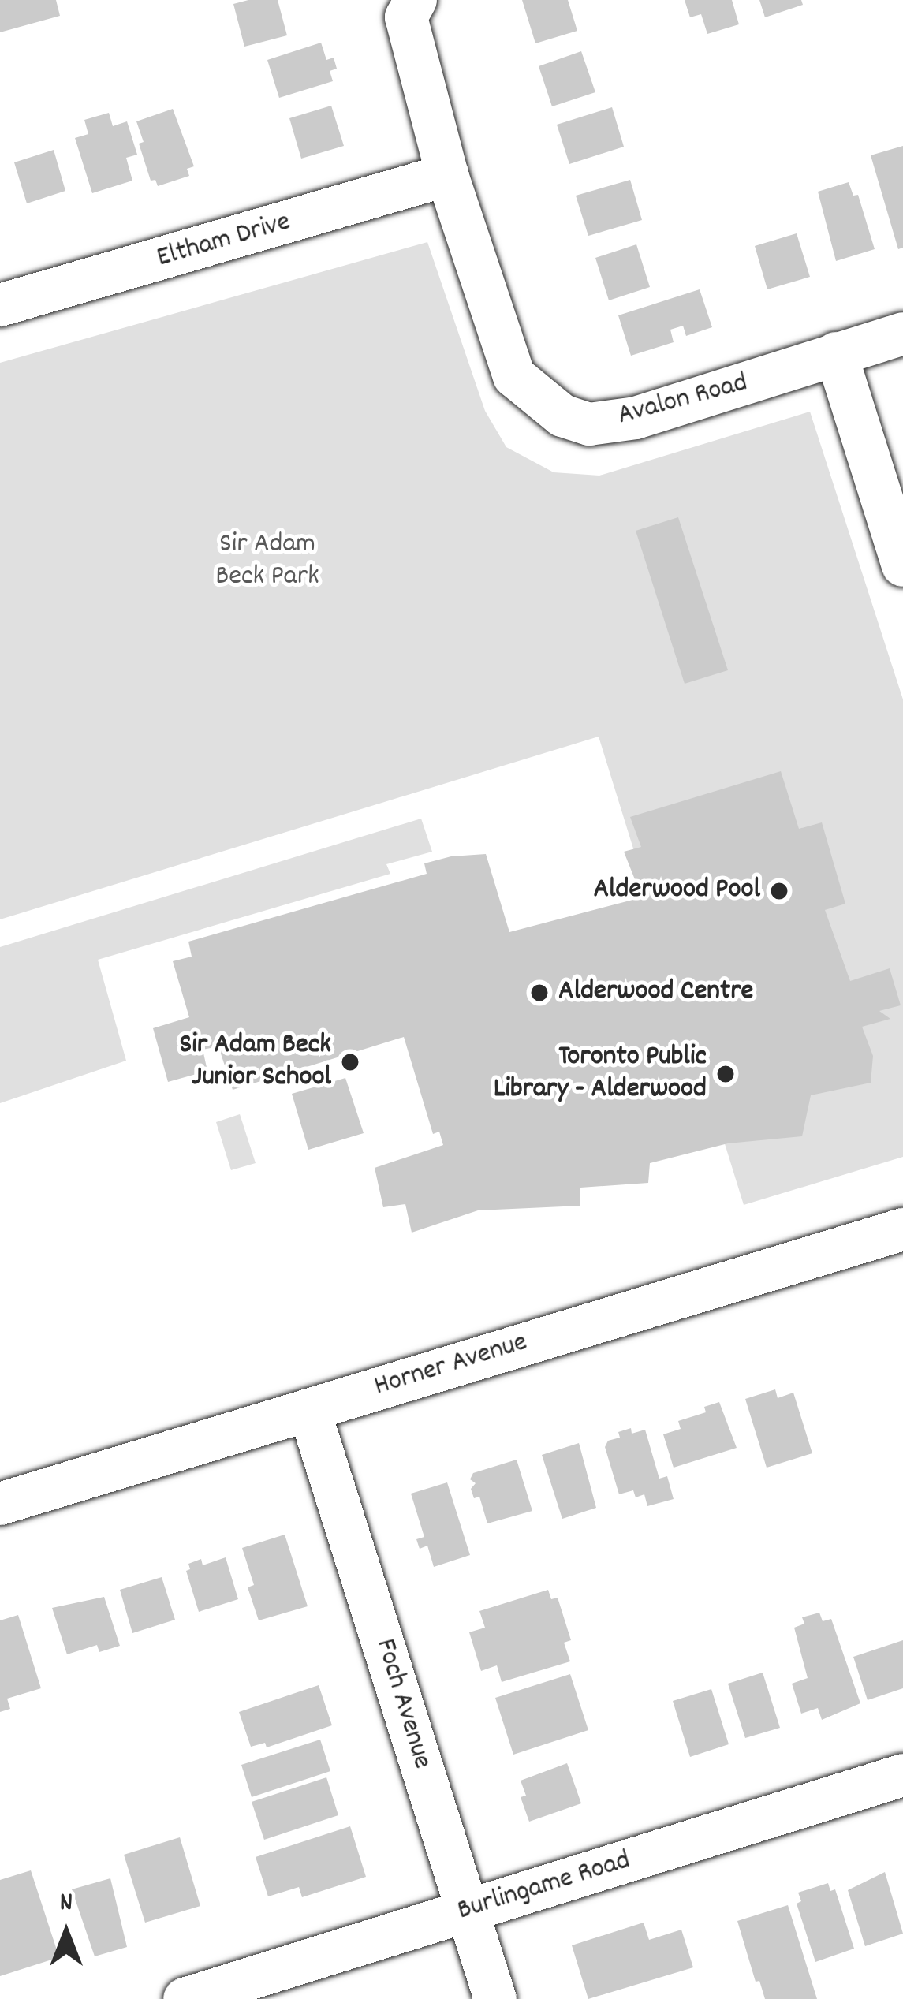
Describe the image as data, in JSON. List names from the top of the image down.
{
  "streets": {
    "street": [
      "Eltham Drive",
      "Avalon Road",
      "Horner Avenue",
      "Foch Avenue",
      "Burlingame Road"
    ]
  },
  "crossings": [
    ["Eltham Drive", "Avalon Road"],
    ["Horner Avenue", "Foch Avenue"],
    ["Foch Avenue", "Burlingame Road"]
  ],
  "parks": ["Sir Adam Beck Park"],
  "places": [
    "Alderwood Pool",
    "Alderwood Centre",
    "Sir Adam Beck Junior School",
    "Toronto Public Library - Alderwood"
  ],
  "north": "top"
}
